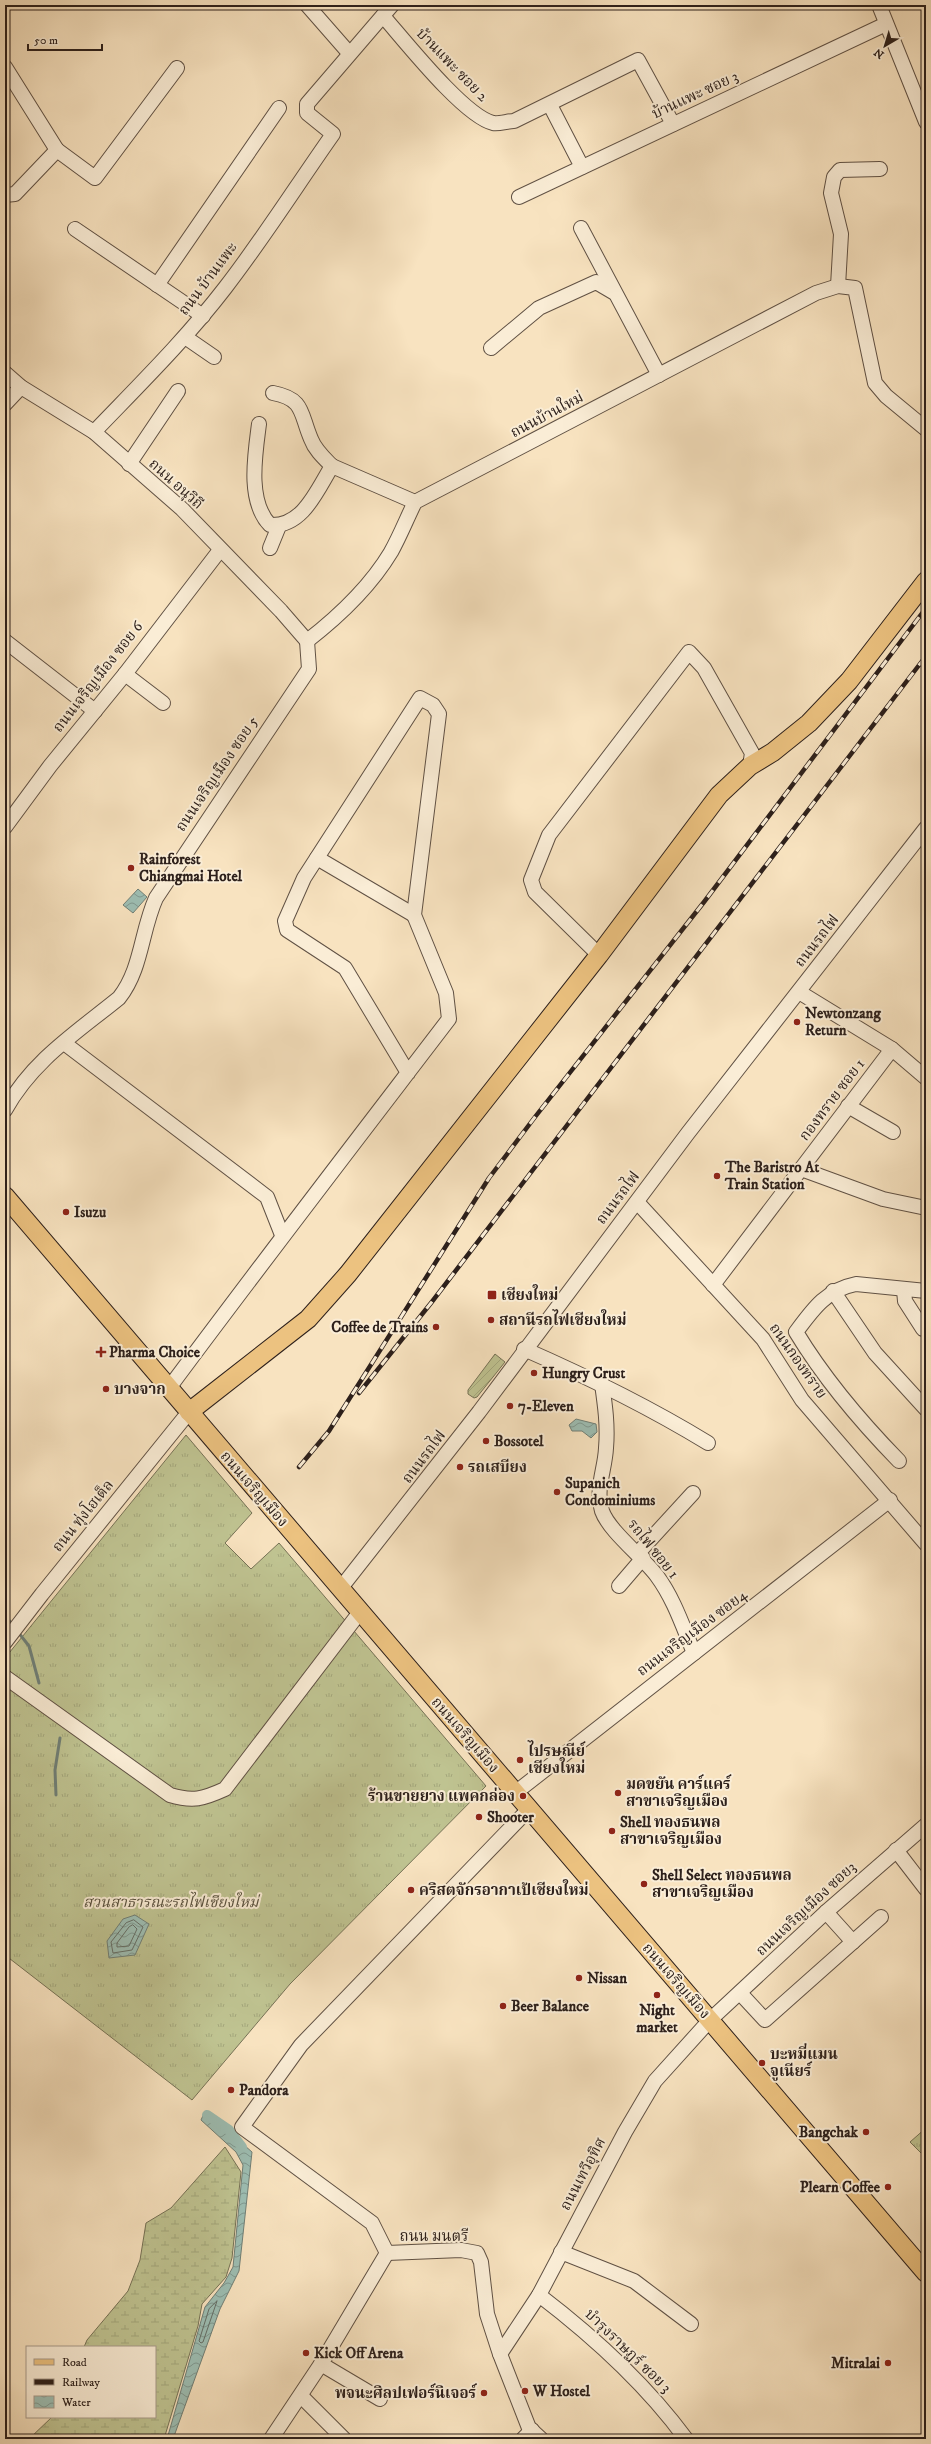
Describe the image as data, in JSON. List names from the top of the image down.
{
  "streets": {
    "main road": ["ถนนเจริญเมือง"],
    "street": [
      "บ้านแพะ ซอย 2",
      "บ้านแพะ ซอย 3",
      "ถนน บ้านแพะ",
      "ถนนบ้านใหม่",
      "ถนน อนุวิถี",
      "ถนนเจริญเมือง ซอย 6",
      "ถนนเจริญเมือง ซอย 5",
      "ถนนรถไฟ",
      "กองทราย ซอย 1",
      "ถนนกองทราย",
      "ถนน ทุ่งโฮเต็ล",
      "รถไฟ ซอย 1",
      "ถนนเจริญเมือง ซอย4",
      "ถนนเจริญเมือง ซอย3",
      "ถนนเทวีอุทิศ",
      "ถนน มนตรี",
      "บำรุงราษฏร์ ซอย 3"
    ]
  },
  "crossings": [
    ["บ้านแพะ ซอย 2", "บ้านแพะ ซอย 3"],
    ["ถนน บ้านแพะ", "ถนน อนุวิถี"],
    ["ถนน อนุวิถี", "ถนนเจริญเมือง ซอย 6"],
    ["ถนน อนุวิถี", "ถนนเจริญเมือง ซอย 5"],
    ["ถนนรถไฟ", "ถนนกองทราย"],
    ["ถนนรถไฟ", "ถนนเจริญเมือง"],
    ["กองทราย ซอย 1", "ถนนกองทราย"],
    ["ถนนกองทราย", "ถนนเจริญเมือง ซอย4"],
    ["ถนนเจริญเมือง", "ถนน ทุ่งโฮเต็ล"],
    ["ถนนเจริญเมือง", "ถนนเจริญเมือง ซอย4"],
    ["ถนนเจริญเมือง", "ถนนเจริญเมือง ซอย3"],
    ["ถนนเจริญเมือง", "ถนนเทวีอุทิศ"],
    ["รถไฟ ซอย 1", "ถนนเจริญเมือง ซอย4"],
    ["ถนนเจริญเมือง ซอย3", "ถนนเทวีอุทิศ"],
    ["ถนนเทวีอุทิศ", "ถนน มนตรี"],
    ["ถนนเทวีอุทิศ", "บำรุงราษฏร์ ซอย 3"]
  ],
  "parks": ["สวนสาธารณะรถไฟเชียงใหม่"],
  "places": {
    "other": [
      "Rainforest Chiangmai Hotel",
      "Newtonzang Return",
      "The Baristro At Train Station",
      "Isuzu",
      "สถานีรถไฟเชียงใหม่",
      "Coffee de Trains",
      "Hungry Crust",
      "บางจาก",
      "7-Eleven",
      "Bossotel",
      "รถเสบียง",
      "Supanich Condominiums",
      "ไปรษณีย์ เชียงใหม่",
      "มดขยัน คาร์แคร์ สาขาเจริญเมือง",
      "ร้านขายยาง แพคกล่อง",
      "Shooter",
      "Shell ทองธนพล สาขาเจริญเมือง",
      "Shell Select ทองธนพล สาขาเจริญเมือง",
      "คริสตจักรอากาเป้เชียงใหม่",
      "Nissan",
      "Night market",
      "Beer Balance",
      "บะหมี่แมน จูเนียร์",
      "Pandora",
      "Bangchak",
      "Plearn Coffee",
      "Kick Off Arena",
      "Mitralai",
      "W Hostel",
      "พจนะศิลปเฟอร์นิเจอร์"
    ],
    "transit": ["เชียงใหม่"],
    "health": ["Pharma Choice"]
  },
  "legend": ["Road", "Railway", "Water"],
  "scale_bar": "50 m",
  "north": "bottom left"
}
